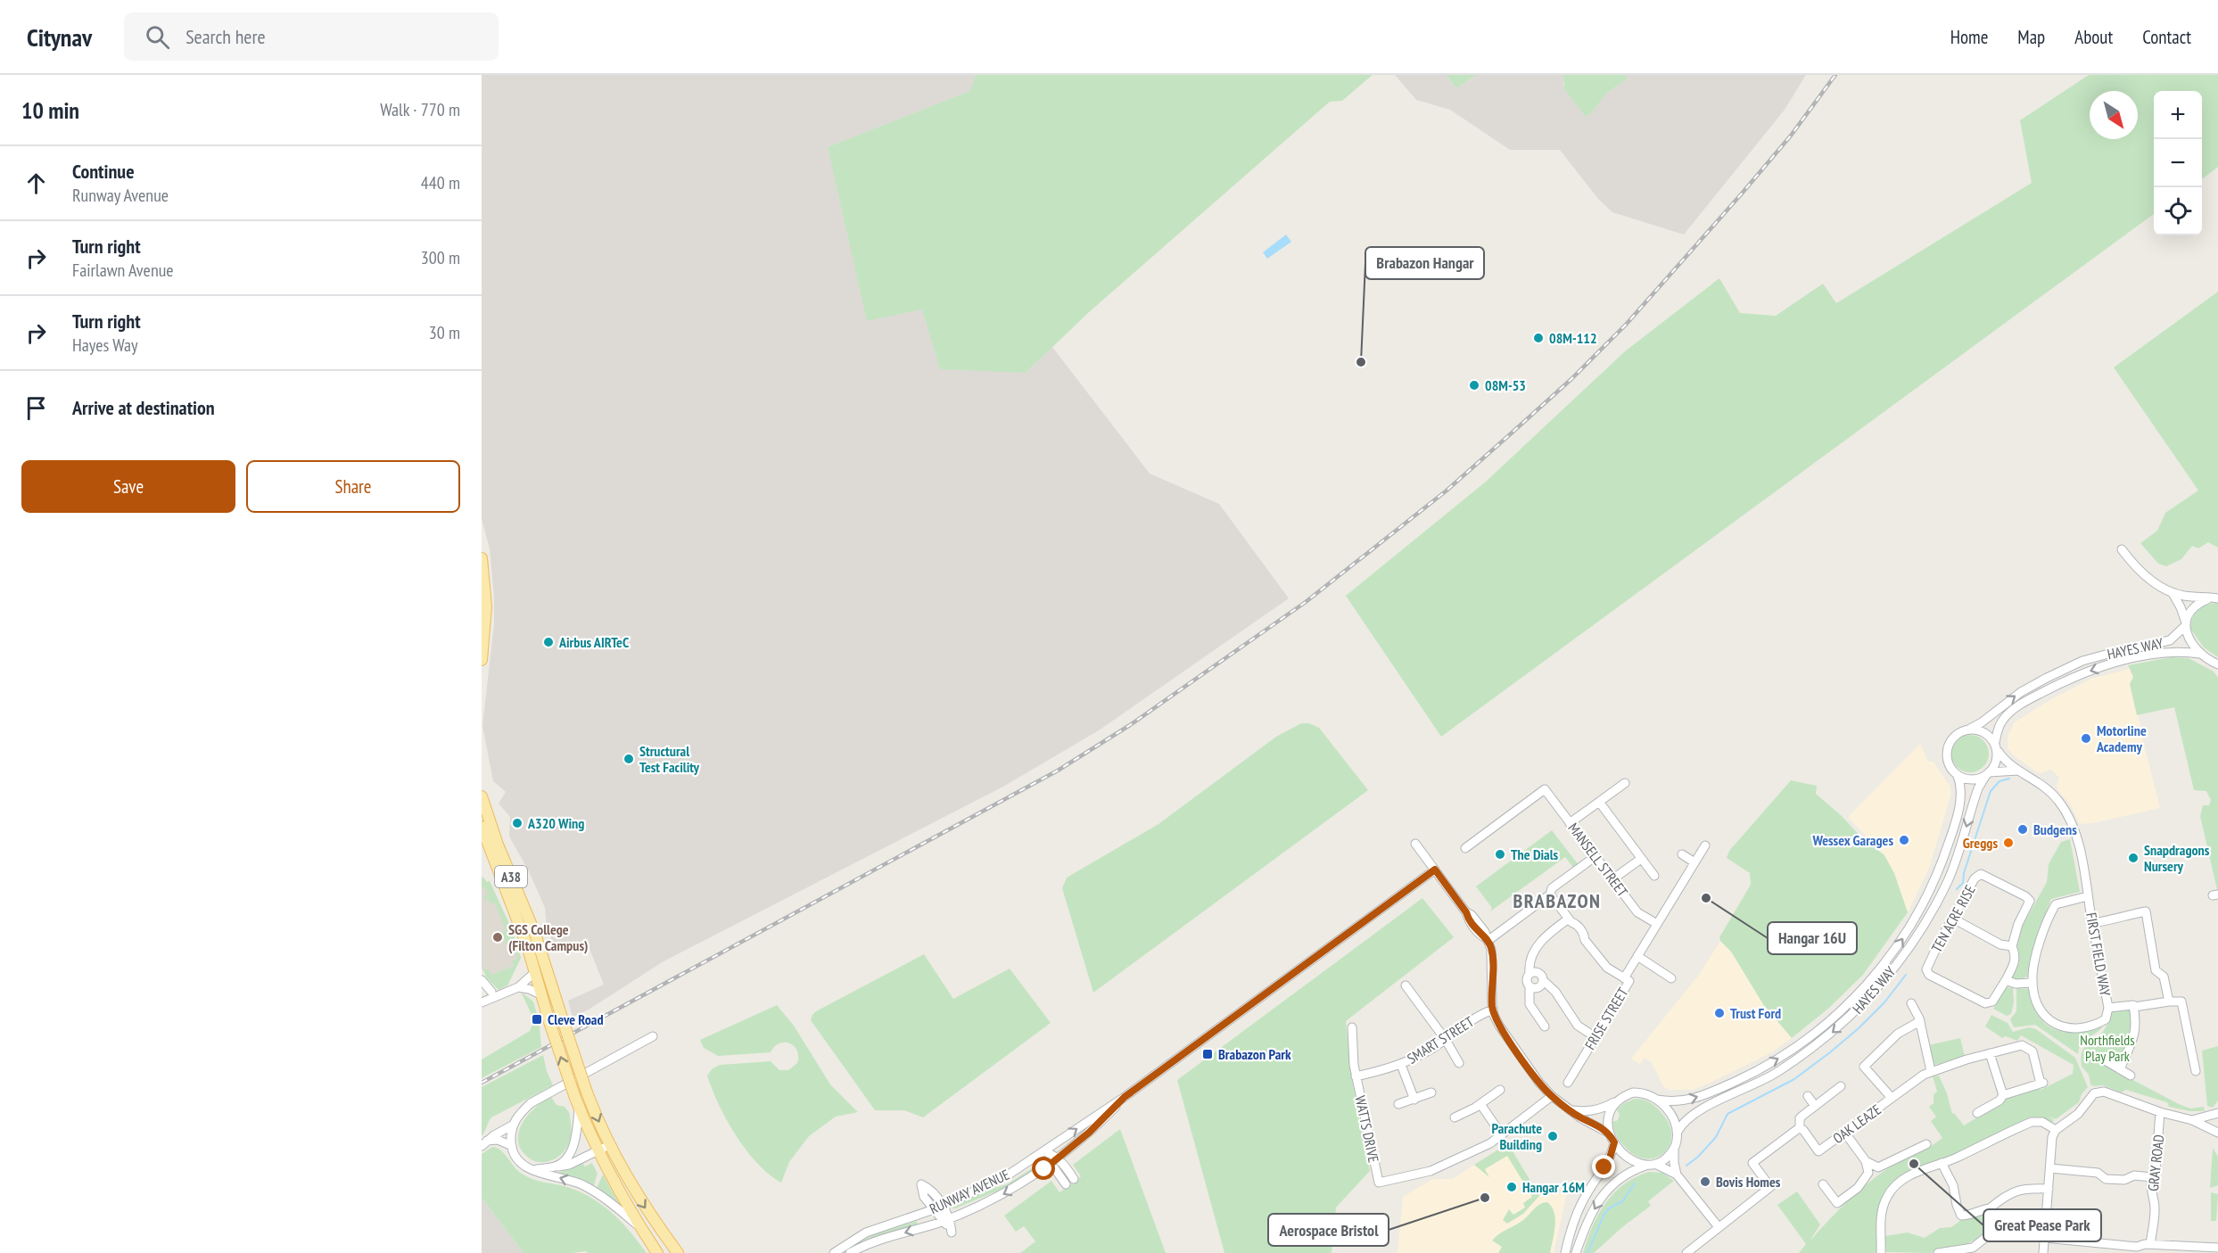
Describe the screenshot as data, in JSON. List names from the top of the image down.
{
  "streets": {
    "main road": ["A38"],
    "street": [
      "HAYES WAY",
      "MANSELL STREET",
      "TEN ACRE RISE",
      "FIRST FIELD WAY",
      "FRISE STREET",
      "SMART STREET",
      "OAK LEAZE",
      "WATTS DRIVE",
      "GRAY ROAD",
      "RUNWAY AVENUE"
    ]
  },
  "crossings": [
    ["HAYES WAY", "FIRST FIELD WAY"],
    ["MANSELL STREET", "FRISE STREET"],
    ["SMART STREET", "WATTS DRIVE"]
  ],
  "districts": ["BRABAZON"],
  "parks": ["Northfields Play Park"],
  "places": {
    "other": [
      "08M-112",
      "Brabazon Hangar",
      "08M-53",
      "Airbus AIRTeC",
      "Motorline Academy",
      "Structural Test Facility",
      "A320 Wing",
      "Budgens",
      "Wessex Garages",
      "Greggs",
      "The Dials",
      "Snapdragons Nursery",
      "Hangar 16U",
      "SGS College (Filton Campus)",
      "Trust Ford",
      "Parachute Building",
      "Great Pease Park",
      "Bovis Homes",
      "Hangar 16M",
      "Aerospace Bristol"
    ],
    "transit": ["Cleve Road", "Brabazon Park"]
  },
  "north": "bottom right",
  "page": {
    "header": "Citynav",
    "search": "Search here",
    "nav": [
      "Home",
      "Map",
      "About",
      "Contact"
    ],
    "heading": ["10 min", "Walk · 770 m"],
    "map_buttons": ["+", "−"],
    "list": [
      ["Continue", "Runway Avenue", "440 m"],
      ["Turn right", "Fairlawn Avenue", "300 m"],
      ["Turn right", "Hayes Way", "30 m"],
      "Arrive at destination"
    ],
    "buttons": ["Save", "Share"]
  }
}
